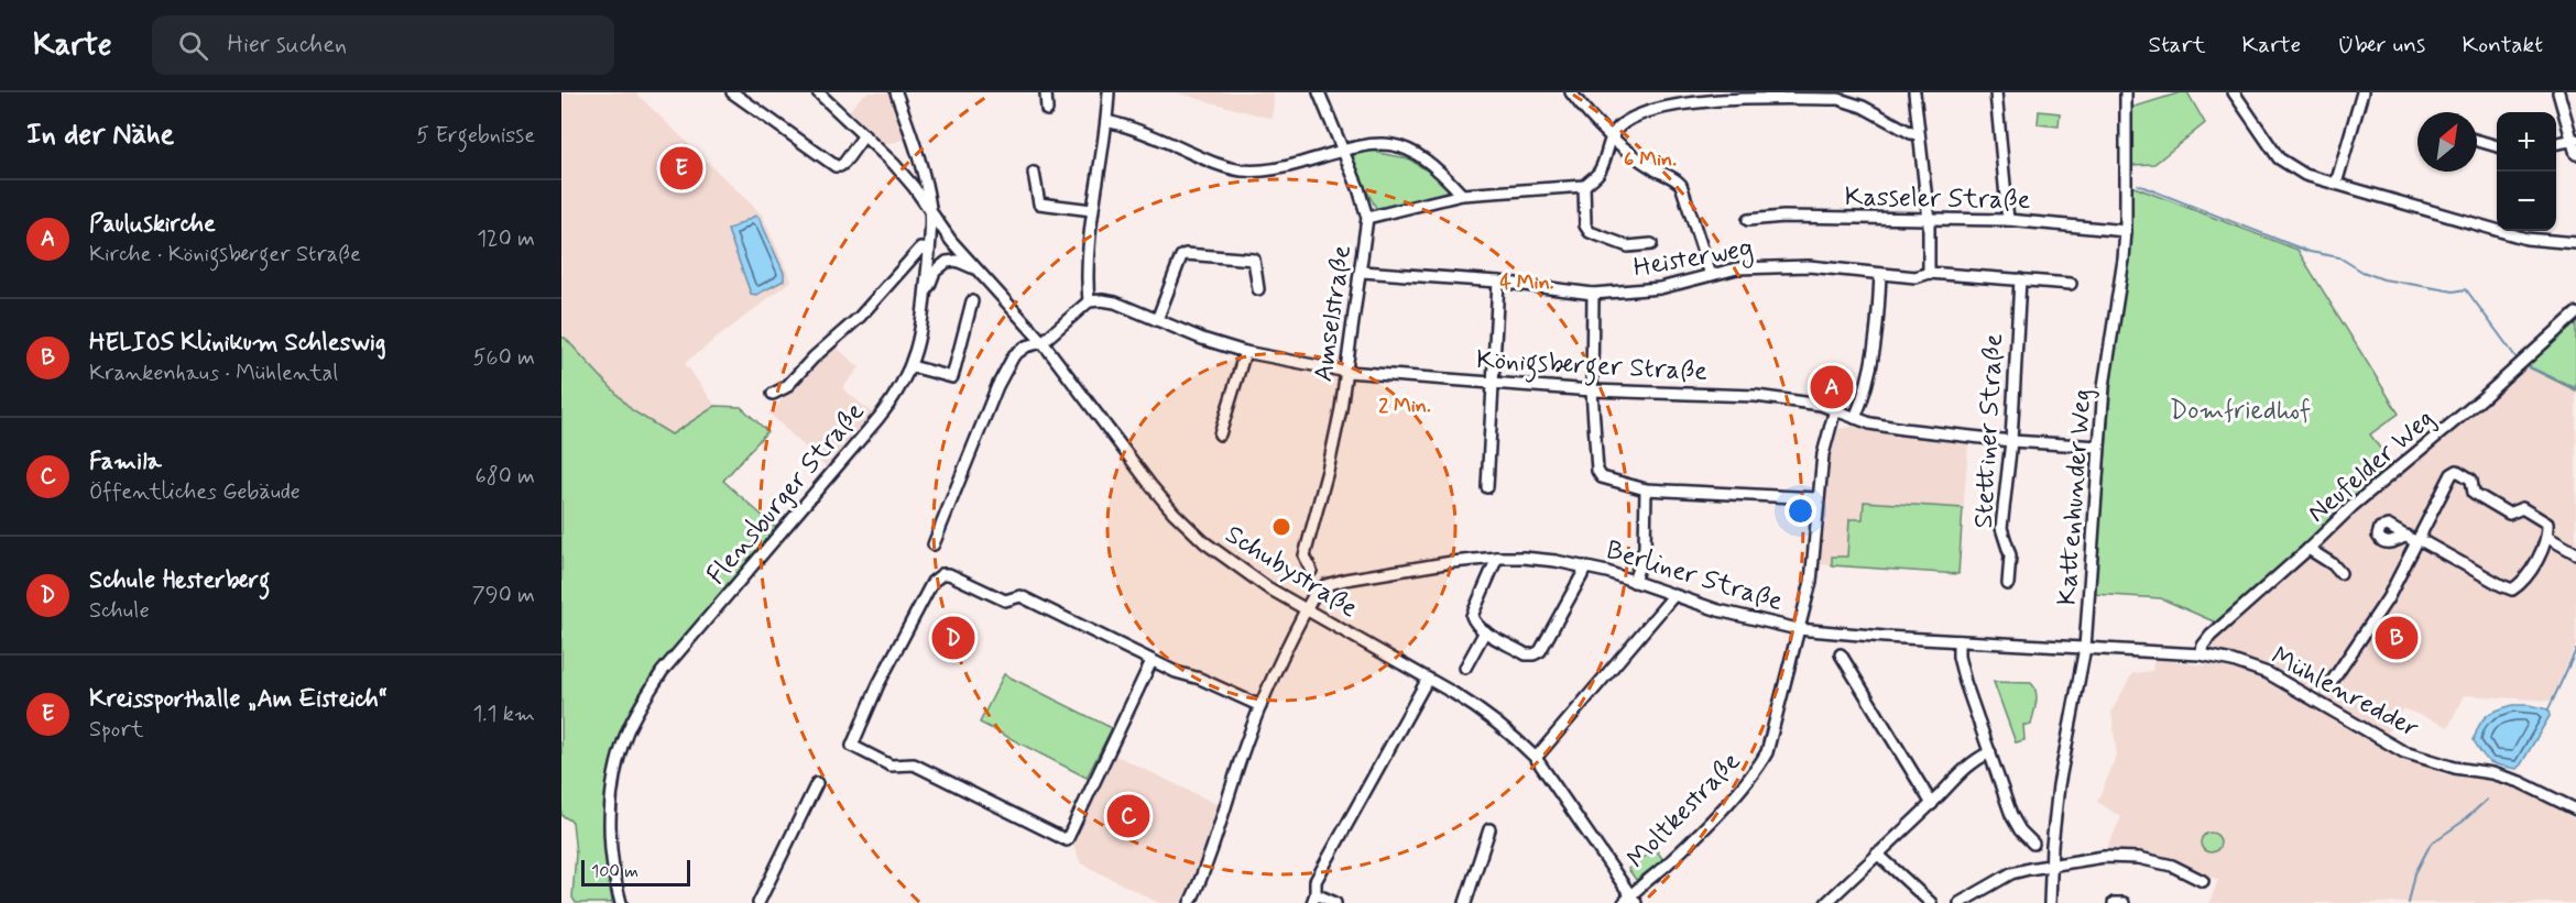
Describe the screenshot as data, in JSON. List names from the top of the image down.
{
  "streets": {
    "street": [
      "Kasseler Straße",
      "Heisterweg",
      "Amselstraße",
      "Königsberger Straße",
      "Stettiner Straße",
      "Neufelder Weg",
      "Flensburger Straße",
      "Kattenhunder Weg",
      "Schubystraße",
      "Berliner Straße",
      "Mühlenredder",
      "Moltkestraße"
    ]
  },
  "crossings": [
    ["Kasseler Straße", "Kattenhunder Weg"],
    ["Heisterweg", "Amselstraße"],
    ["Heisterweg", "Stettiner Straße"],
    ["Amselstraße", "Königsberger Straße"],
    ["Königsberger Straße", "Stettiner Straße"],
    ["Königsberger Straße", "Kattenhunder Weg"],
    ["Königsberger Straße", "Moltkestraße"],
    ["Neufelder Weg", "Mühlenredder"],
    ["Flensburger Straße", "Schubystraße"],
    ["Kattenhunder Weg", "Berliner Straße"],
    ["Kattenhunder Weg", "Mühlenredder"],
    ["Schubystraße", "Berliner Straße"],
    ["Schubystraße", "Moltkestraße"],
    ["Berliner Straße", "Mühlenredder"],
    ["Berliner Straße", "Moltkestraße"]
  ],
  "parks": ["Domfriedhof"],
  "scale_bar": "100 m",
  "north": "top right",
  "page": {
    "header": "Karte",
    "search": "Hier suchen",
    "nav": [
      "Start",
      "Karte",
      "Über uns",
      "Kontakt"
    ],
    "heading": ["In der Nähe", "5 Ergebnisse"],
    "map_buttons": ["+", "−"],
    "pins": [
      "E",
      "A",
      "B",
      "D",
      "C"
    ],
    "list": [
      {
        "mark": "A",
        "name": "Pauluskirche",
        "note": "Kirche · Königsberger Straße",
        "value": "120 m"
      },
      {
        "mark": "B",
        "name": "HELIOS Klinikum Schleswig",
        "note": "Krankenhaus · Mühlental",
        "value": "560 m"
      },
      {
        "mark": "C",
        "name": "Famila",
        "note": "Öffentliches Gebäude",
        "value": "680 m"
      },
      {
        "mark": "D",
        "name": "Schule Hesterberg",
        "note": "Schule",
        "value": "790 m"
      },
      {
        "mark": "E",
        "name": "Kreissporthalle „Am Eisteich“",
        "note": "Sport",
        "value": "1.1 km"
      }
    ],
    "scale": "100 m"
  },
  "rings": ["6 Min.", "4 Min.", "2 Min."]
}
